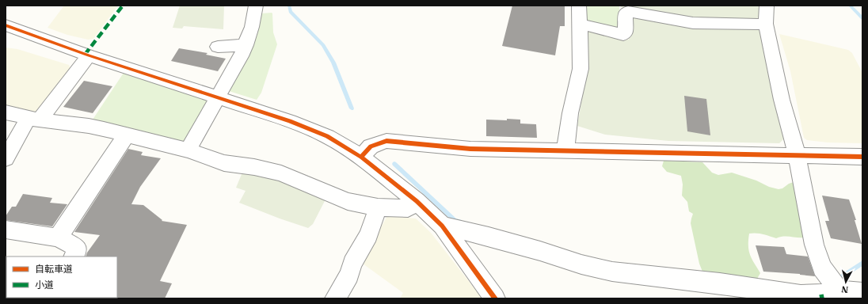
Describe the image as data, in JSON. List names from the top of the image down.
{
  "legend": ["自転車道", "小道"],
  "north": "bottom"
}
